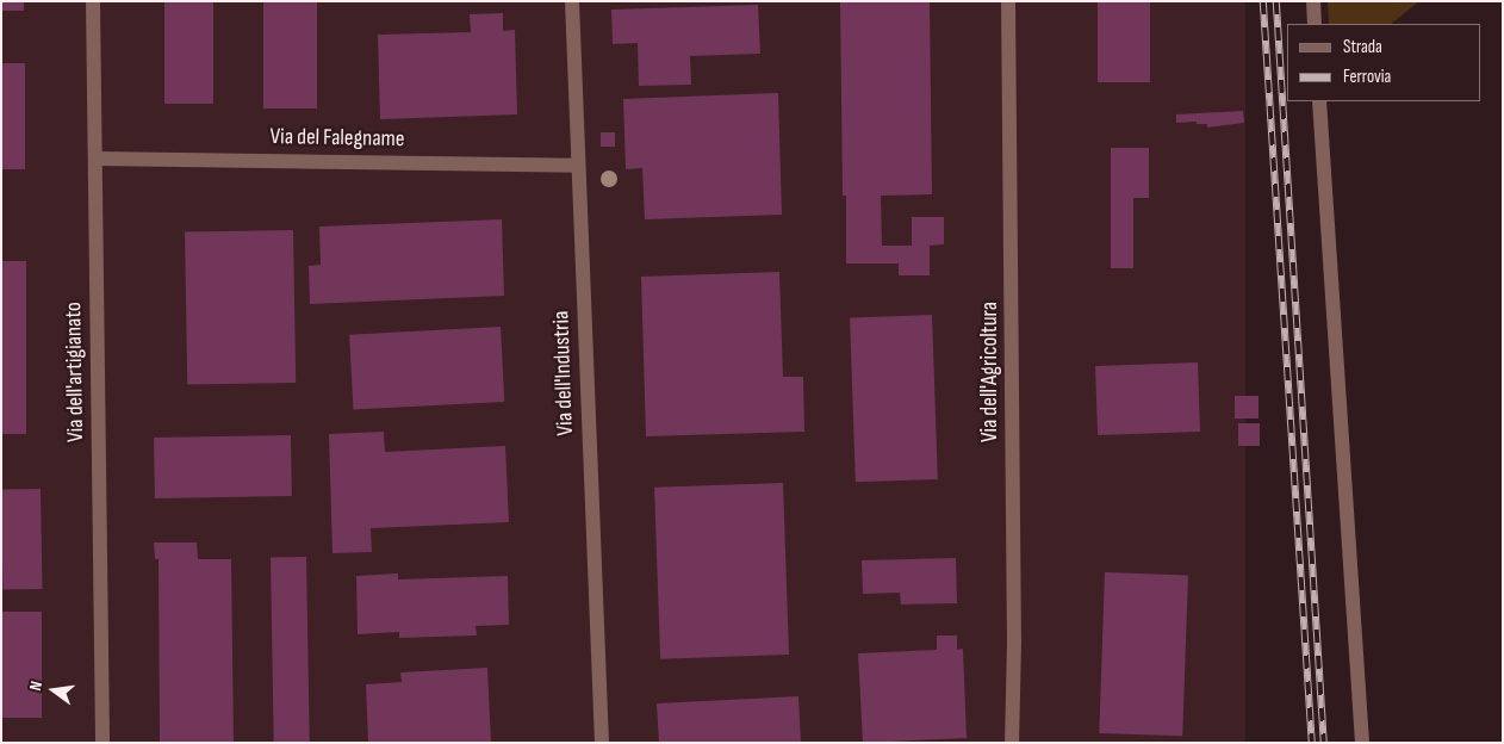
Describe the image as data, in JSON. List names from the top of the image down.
{
  "streets": {
    "street": [
      "Via del Falegname",
      "Via dell'artigianato",
      "Via dell'Agricoltura",
      "Via dell'Industria"
    ]
  },
  "crossings": [
    ["Via del Falegname", "Via dell'artigianato"],
    ["Via del Falegname", "Via dell'Industria"]
  ],
  "legend": ["Strada", "Ferrovia"],
  "north": "left"
}
